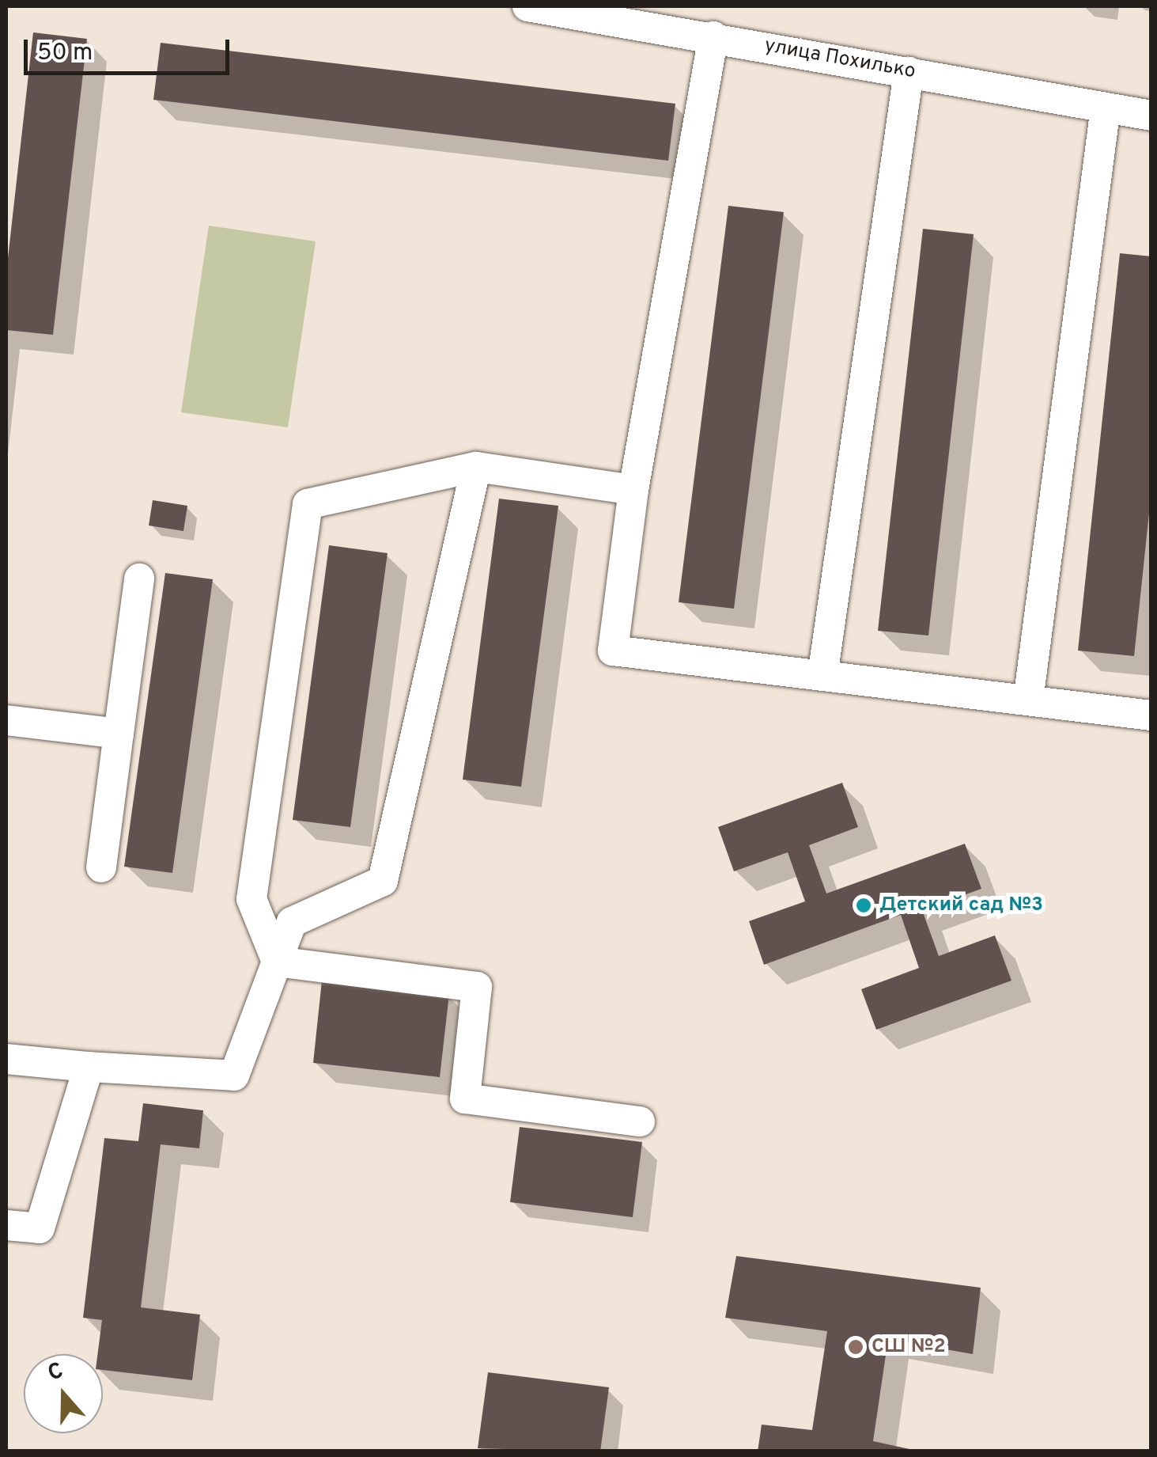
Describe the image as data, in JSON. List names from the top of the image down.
{
  "streets": {
    "street": ["улица Похилько"]
  },
  "places": ["Детский сад №3", "СШ №2"],
  "scale_bar": "50 m",
  "north": "top"
}
